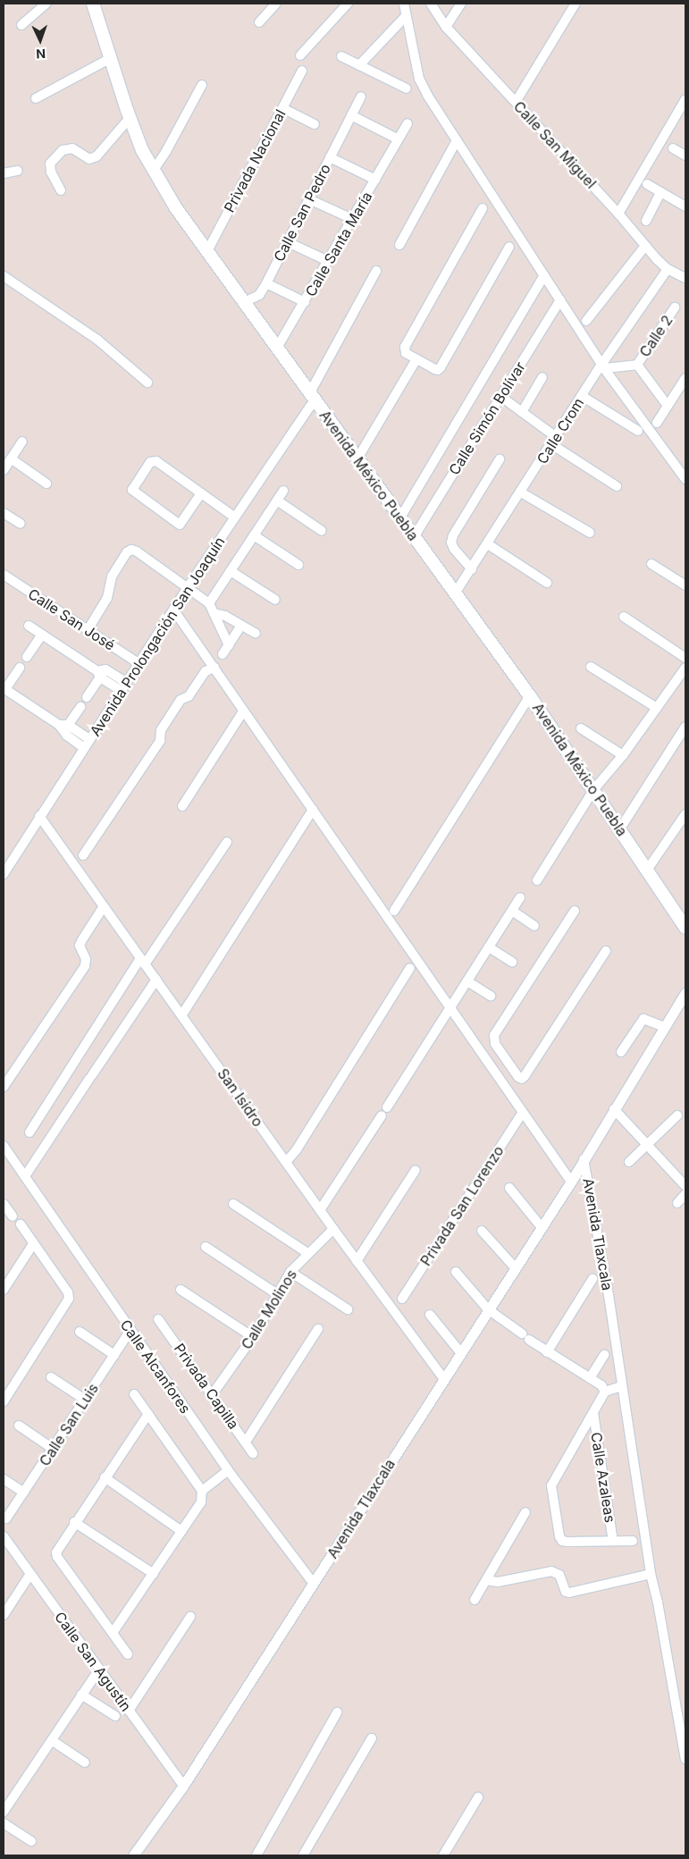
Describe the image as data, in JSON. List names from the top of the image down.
{
  "streets": {
    "main road": ["Avenida México Puebla"],
    "street": [
      "Calle San Miguel",
      "Privada Nacional",
      "Calle San Pedro",
      "Calle Santa María",
      "Calle 2",
      "Calle Simón Bolívar",
      "Calle Crom",
      "Calle San José",
      "Avenida Prolongación San Joaquín",
      "San Isidro",
      "Privada San Lorenzo",
      "Avenida Tlaxcala",
      "Calle Molinos",
      "Calle Alcanfores",
      "Privada Capilla",
      "Calle San Luis",
      "Calle Azaleas",
      "Calle San Agustín"
    ]
  },
  "crossings": [
    ["Calle San Miguel", "Calle Crom"],
    ["Privada Nacional", "Avenida México Puebla"],
    ["Calle San Pedro", "Avenida México Puebla"],
    ["Calle Santa María", "Avenida México Puebla"],
    ["Calle 2", "Calle Crom"],
    ["Calle Simón Bolívar", "Avenida México Puebla"],
    ["Calle Crom", "Avenida México Puebla"],
    ["Avenida México Puebla", "Avenida Prolongación San Joaquín"],
    ["Calle San José", "Avenida Prolongación San Joaquín"],
    ["Avenida Prolongación San Joaquín", "San Isidro"],
    ["San Isidro", "Avenida Tlaxcala"],
    ["San Isidro", "Calle Molinos"],
    ["Avenida Tlaxcala", "Calle Alcanfores"],
    ["Avenida Tlaxcala", "Calle San Agustín"],
    ["Calle Molinos", "Privada Capilla"],
    ["Calle Alcanfores", "Calle San Luis"]
  ],
  "north": "bottom"
}
